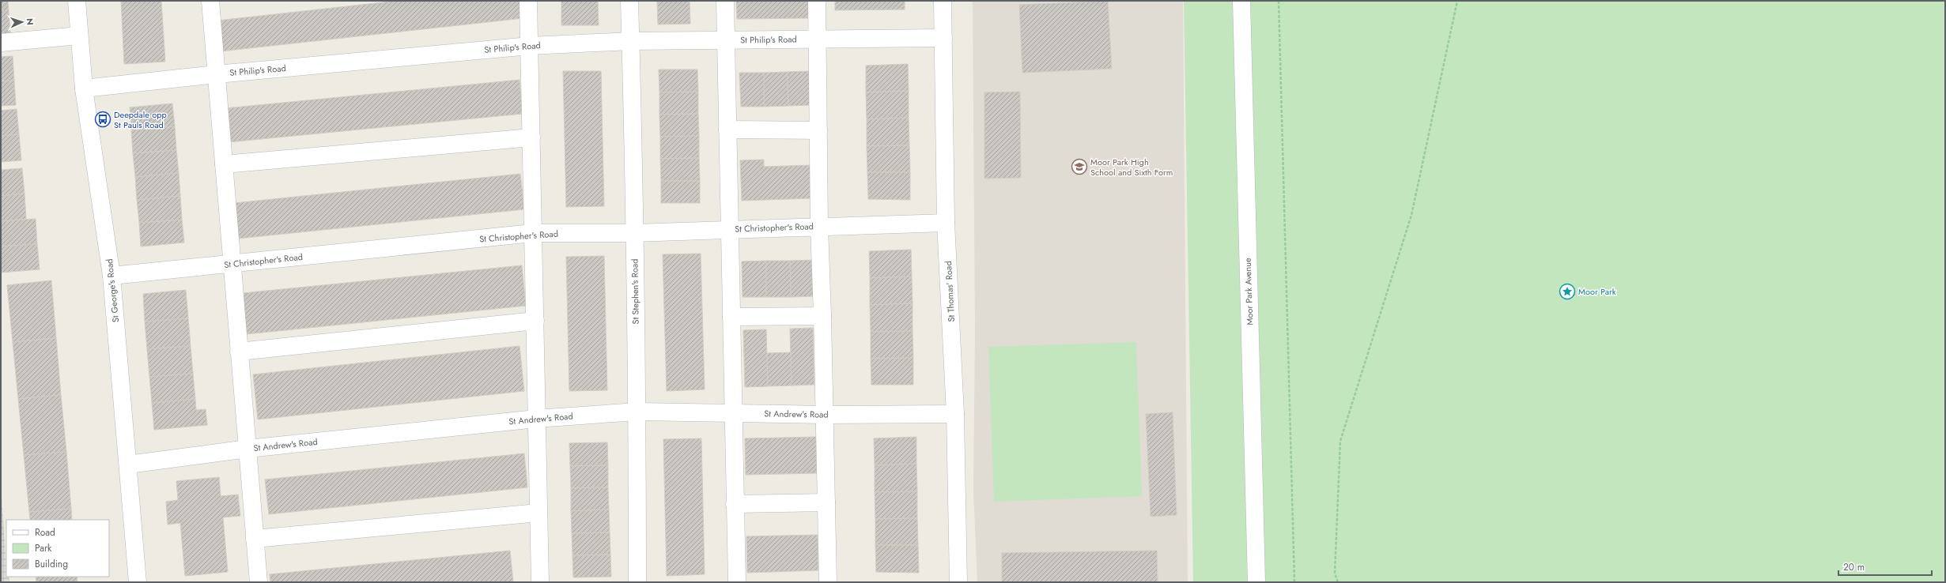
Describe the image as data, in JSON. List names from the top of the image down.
{
  "streets": {
    "street": [
      "St Philip's Road",
      "St Christopher's Road",
      "St George's Road",
      "St Stephen's Road",
      "St Thomas' Road",
      "Moor Park Avenue",
      "St Andrew's Road"
    ]
  },
  "crossings": [
    ["St Philip's Road", "St George's Road"],
    ["St Philip's Road", "St Stephen's Road"],
    ["St Philip's Road", "St Thomas' Road"],
    ["St Christopher's Road", "St George's Road"],
    ["St Christopher's Road", "St Stephen's Road"],
    ["St Christopher's Road", "St Thomas' Road"],
    ["St George's Road", "St Andrew's Road"],
    ["St Stephen's Road", "St Andrew's Road"],
    ["St Thomas' Road", "St Andrew's Road"]
  ],
  "places": {
    "bus stop": ["Deepdale opp St Pauls Road"],
    "school or university": ["Moor Park High School and Sixth Form"],
    "place": ["Moor Park"]
  },
  "legend": ["Road", "Park", "Building"],
  "scale_bar": "20 m",
  "north": "right"
}
